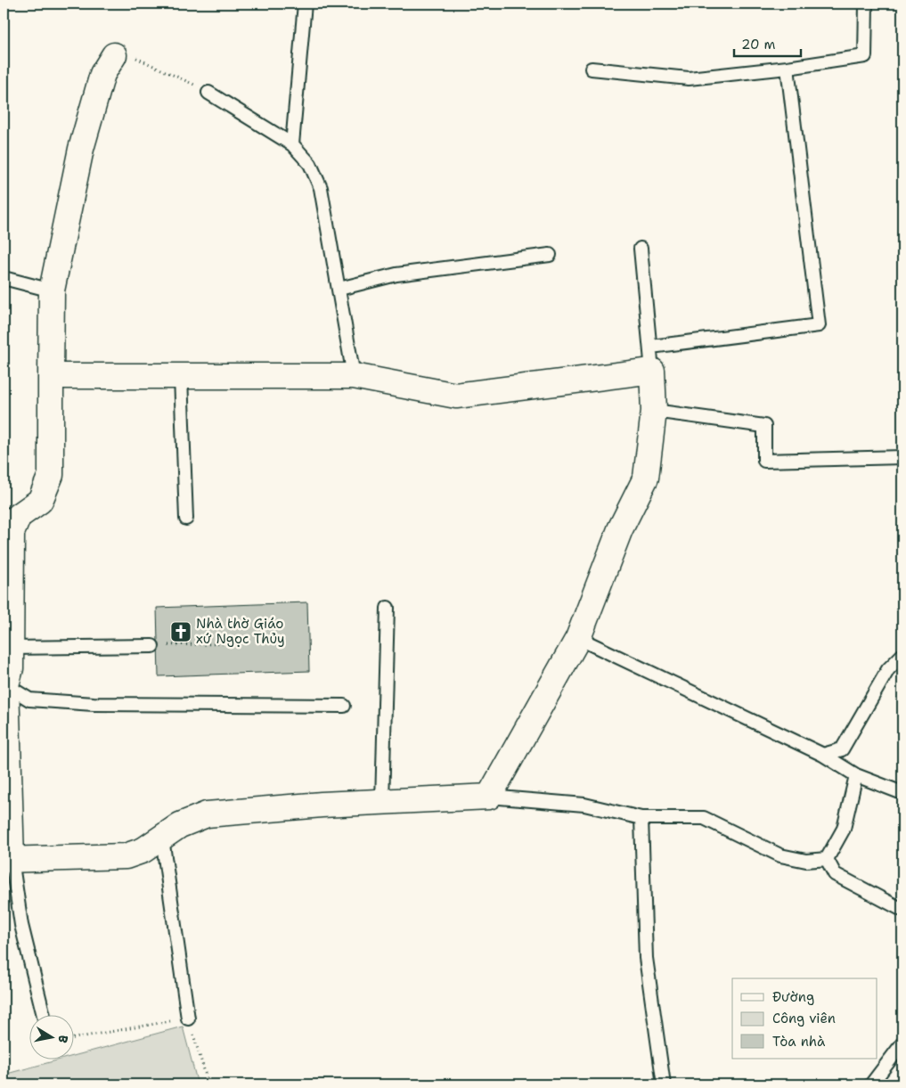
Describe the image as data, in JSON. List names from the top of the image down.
{
  "places": {
    "church": ["Nhà thờ Giáo xứ Ngọc Thủy"]
  },
  "legend": ["Đường", "Công viên", "Tòa nhà"],
  "scale_bar": "20 m",
  "north": "right"
}
